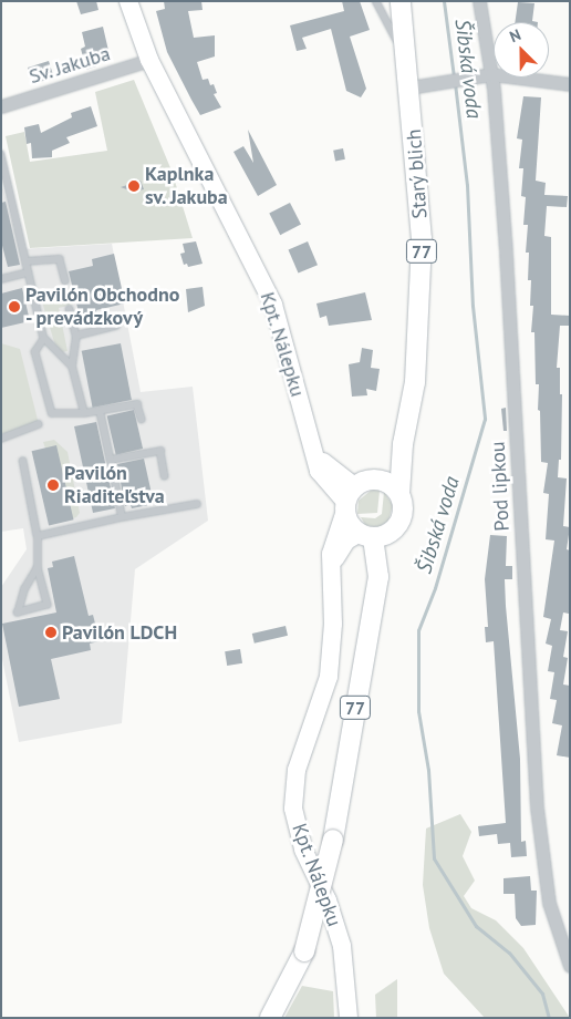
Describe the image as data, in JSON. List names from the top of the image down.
{
  "streets": {
    "main road": ["Starý blich", "77", "Kpt. Nálepku"],
    "street": ["Sv. Jakuba", "Pod lipkou"]
  },
  "crossings": [
    ["Sv. Jakuba", "Kpt. Nálepku"],
    ["Starý blich", "77"],
    ["Starý blich", "Kpt. Nálepku"],
    ["77", "Kpt. Nálepku"]
  ],
  "water": ["Šibská voda"],
  "places": [
    "Kaplnka sv. Jakuba",
    "Pavilón Obchodno - prevádzkový",
    "Pavilón Riaditeľstva",
    "Pavilón LDCH"
  ],
  "north": "top left"
}
